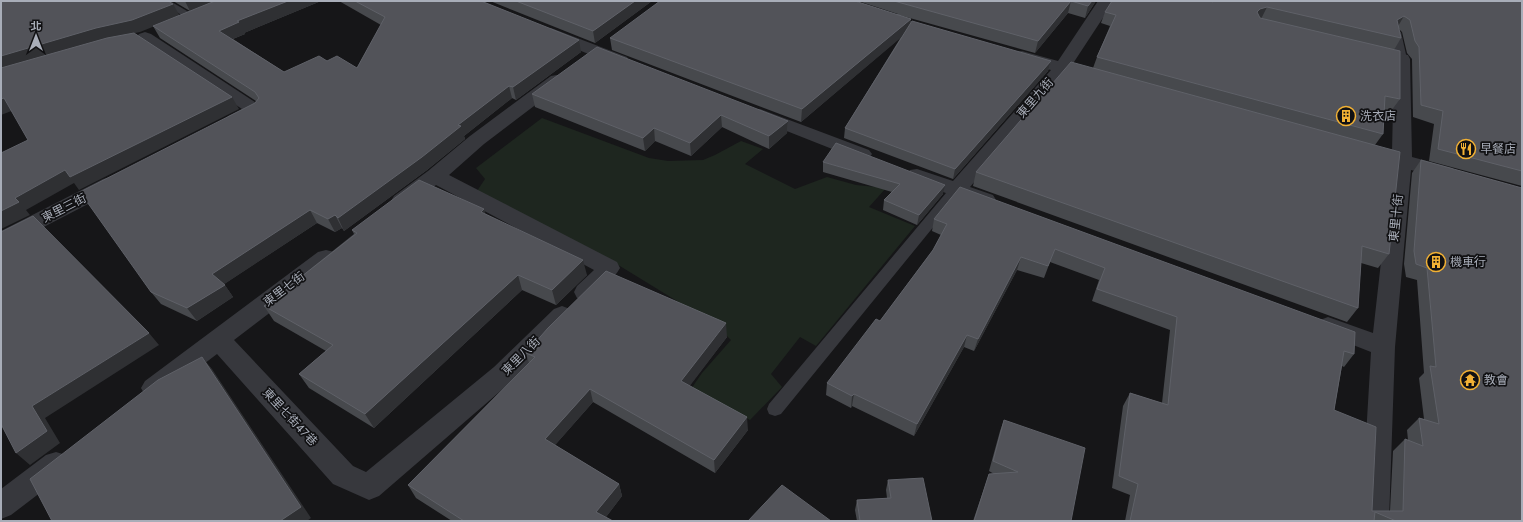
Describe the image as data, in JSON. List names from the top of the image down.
{
  "streets": {
    "street": [
      "東里九街",
      "東里三街",
      "東里十街",
      "東里七街",
      "東里八街",
      "東里七街47巷"
    ]
  },
  "crossings": [
    ["東里七街", "東里七街47巷"],
    ["東里八街", "東里七街47巷"]
  ],
  "places": {
    "building": ["洗衣店", "機車行"],
    "restaurant": ["早餐店"],
    "temple": ["教會"]
  },
  "north": "top"
}
